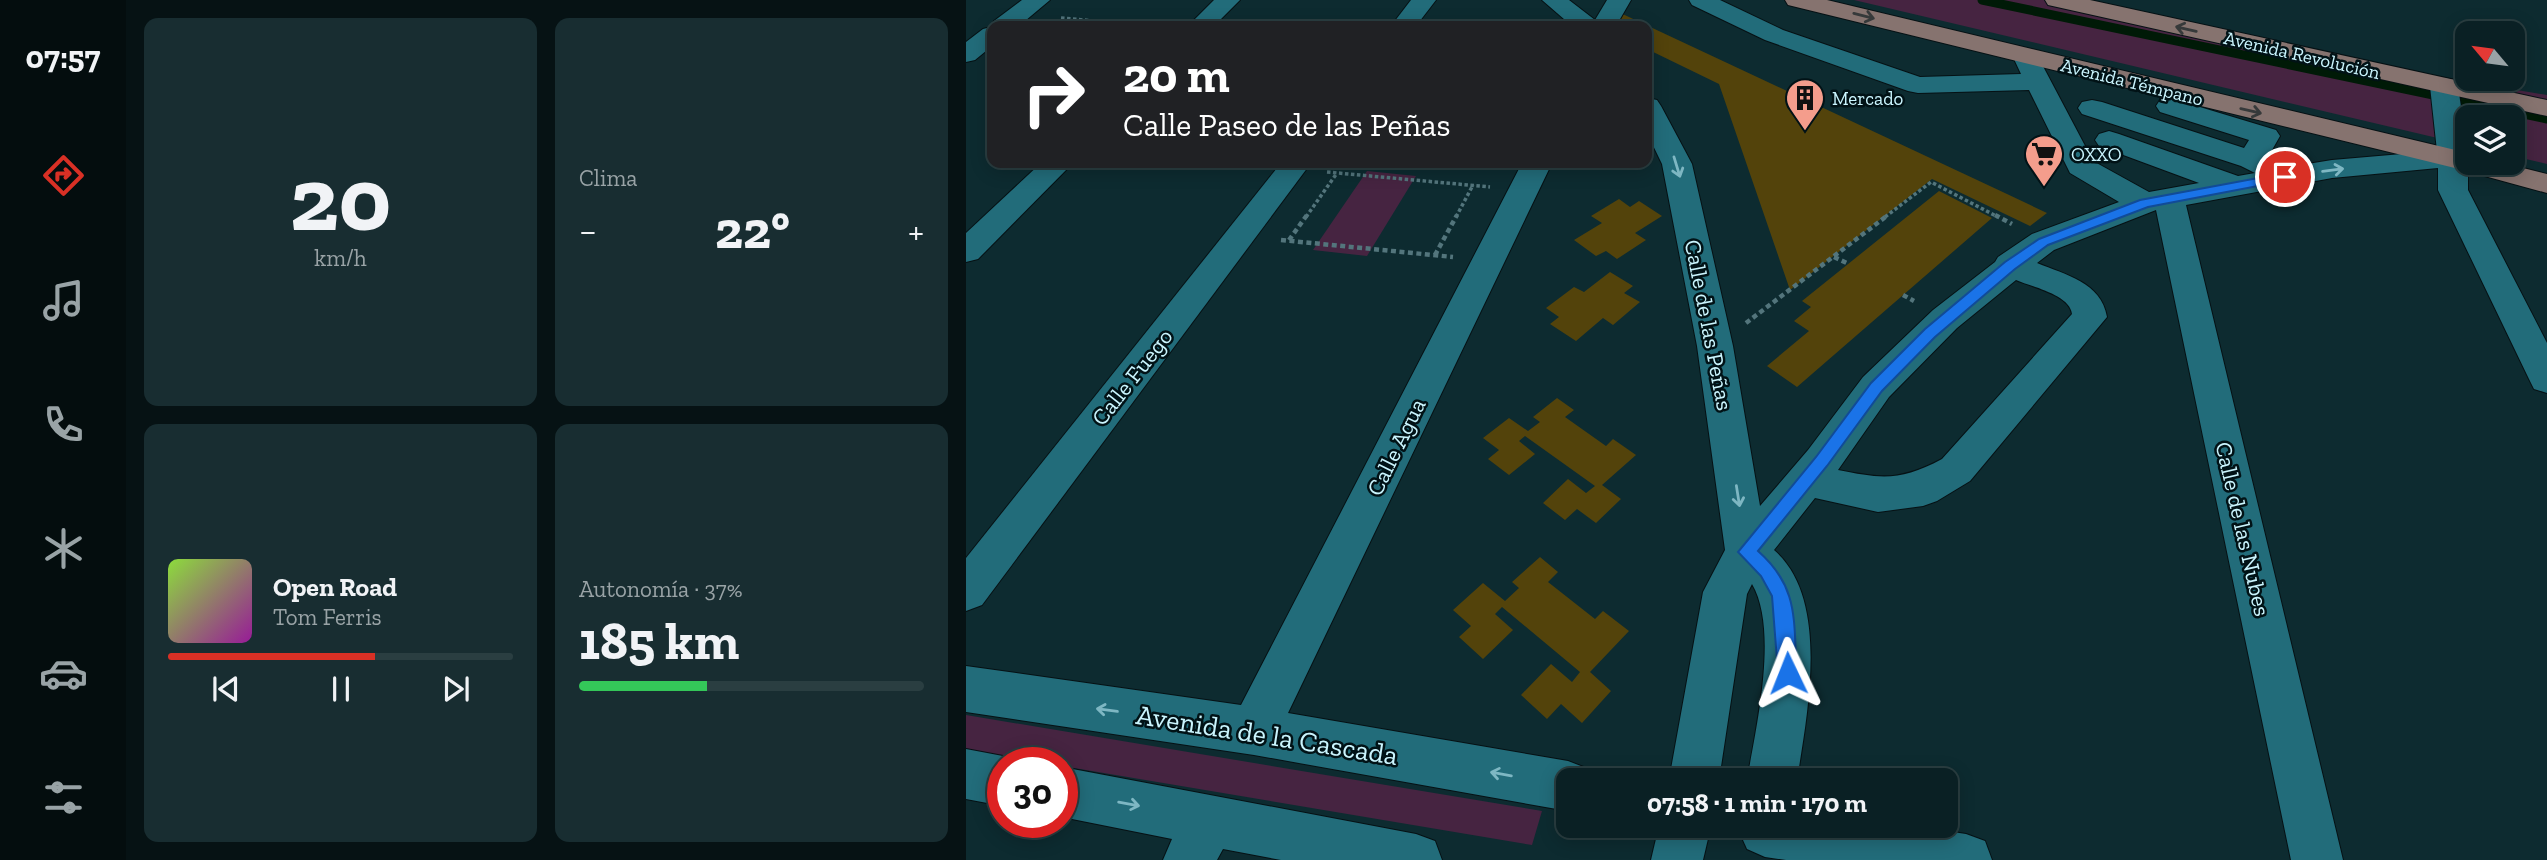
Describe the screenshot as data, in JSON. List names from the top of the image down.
{
  "streets": {
    "main road": ["Avenida Revolución", "Avenida Témpano"],
    "street": [
      "Calle de las Peñas",
      "Calle Fuego",
      "Calle Agua",
      "Calle de las Nubes",
      "Avenida de la Cascada"
    ]
  },
  "crossings": [
    ["Calle Agua", "Avenida de la Cascada"]
  ],
  "one_way": ["Avenida Revolución", "Avenida Témpano", "Calle de las Peñas"],
  "places": {
    "building": ["Mercado"],
    "supermarket": ["OXXO"]
  },
  "north": "top left",
  "page": {
    "tabs": "07:57",
    "tile": [
      ["20", "km/h"],
      "Clima",
      ["Autonomía · 37%", "185 km"]
    ],
    "turn": ["20 m", "Calle Paseo de las Peñas"],
    "heat": ["−", "22°", "+"],
    "song": ["Open Road", "Tom Ferris"],
    "limit": "30",
    "trip": "07:58 · 1 min · 170 m"
  }
}
